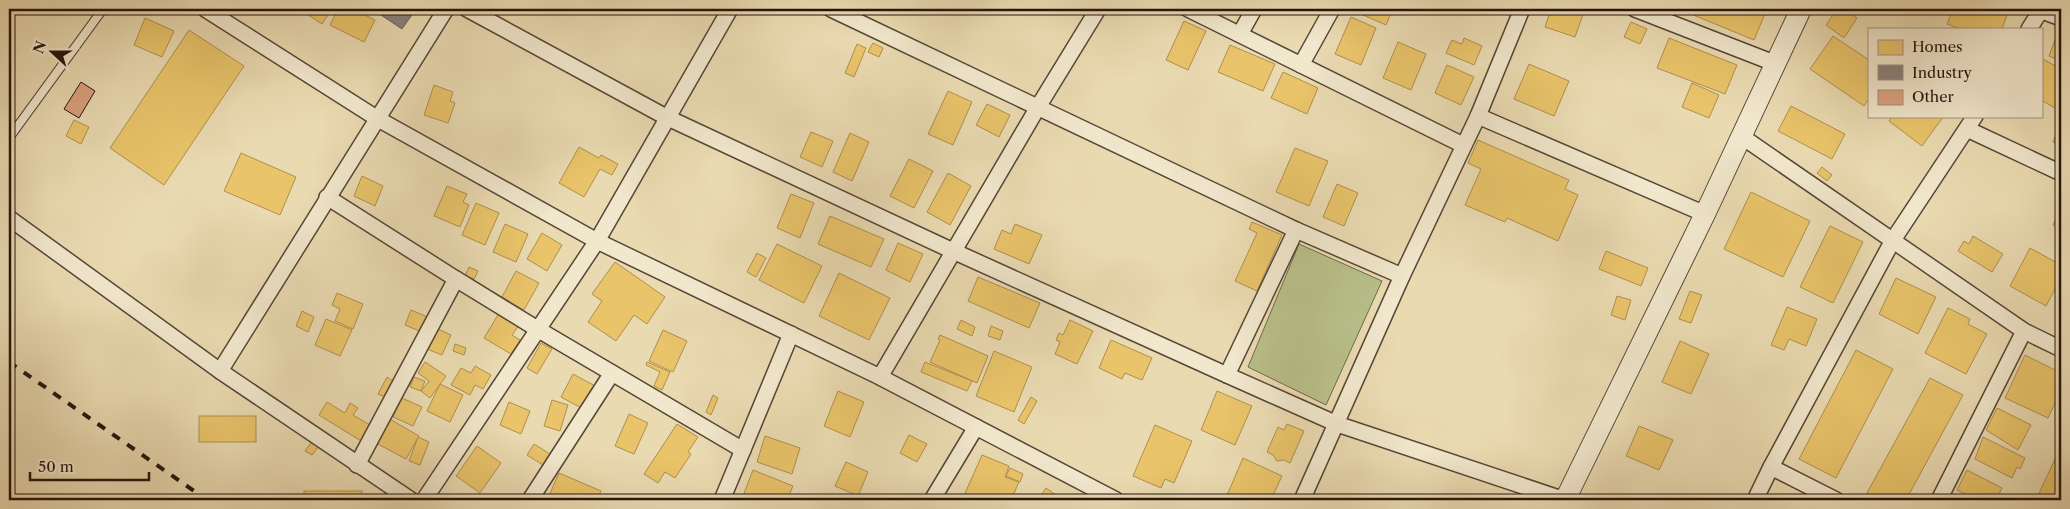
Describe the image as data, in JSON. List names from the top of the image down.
{
  "legend": ["Homes", "Industry", "Other"],
  "scale_bar": "50 m",
  "north": "left"
}
